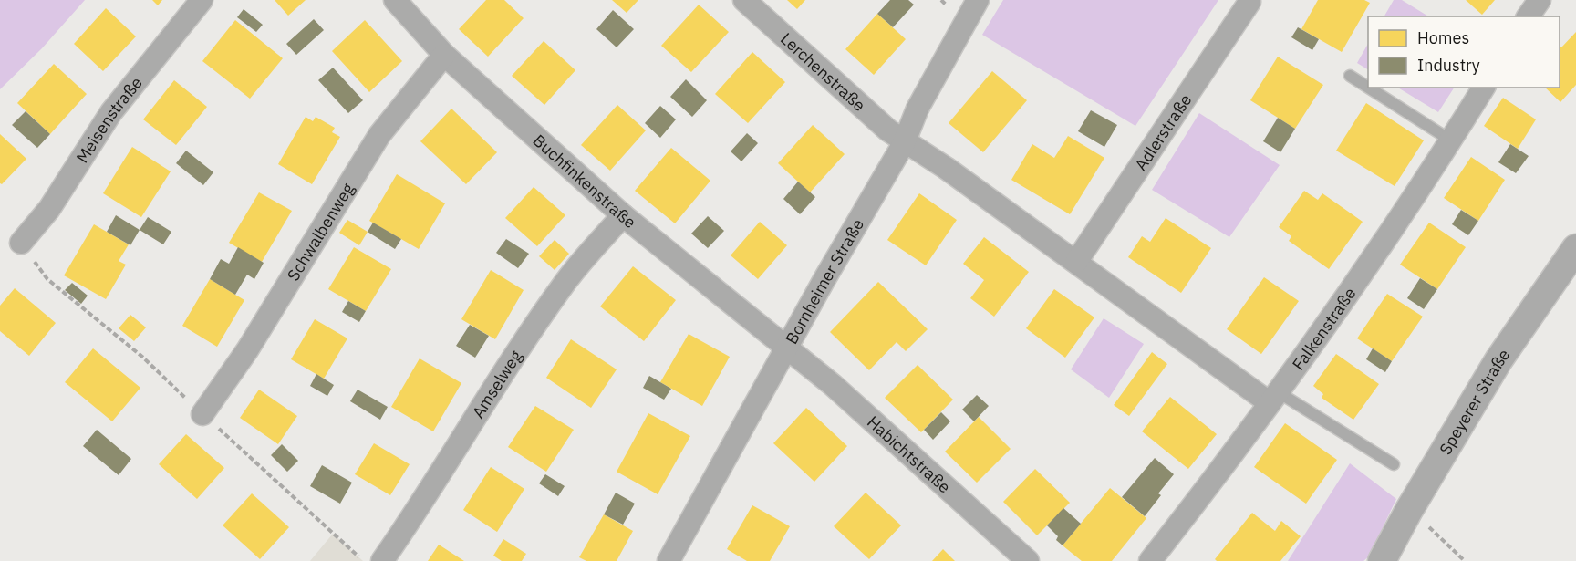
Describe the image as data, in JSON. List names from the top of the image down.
{
  "streets": {
    "street": [
      "Lerchenstraße",
      "Meisenstraße",
      "Adlerstraße",
      "Buchfinkenstraße",
      "Schwalbenweg",
      "Bornheimer Straße",
      "Falkenstraße",
      "Amselweg",
      "Speyerer Straße",
      "Habichtstraße"
    ]
  },
  "crossings": [
    ["Lerchenstraße", "Bornheimer Straße"],
    ["Buchfinkenstraße", "Schwalbenweg"],
    ["Buchfinkenstraße", "Bornheimer Straße"],
    ["Buchfinkenstraße", "Amselweg"],
    ["Buchfinkenstraße", "Habichtstraße"],
    ["Bornheimer Straße", "Habichtstraße"]
  ],
  "legend": ["Homes", "Industry"]
}
